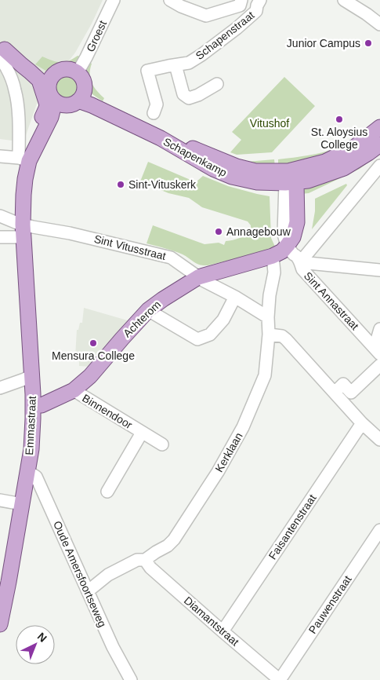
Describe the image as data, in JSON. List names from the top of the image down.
{
  "streets": {
    "main road": ["Schapenkamp", "Achterom", "Emmastraat"],
    "street": [
      "Schapenstraat",
      "Groest",
      "Sint Vitusstraat",
      "Sint Annastraat",
      "Binnendoor",
      "Kerklaan",
      "Faisantenstraat",
      "Oude Amersfoortseweg",
      "Pauwenstraat",
      "Diamantstraat"
    ]
  },
  "crossings": [
    ["Groest", "Schapenkamp"],
    ["Groest", "Emmastraat"],
    ["Schapenkamp", "Achterom"],
    ["Schapenkamp", "Emmastraat"],
    ["Sint Vitusstraat", "Achterom"],
    ["Sint Vitusstraat", "Emmastraat"],
    ["Sint Vitusstraat", "Kerklaan"],
    ["Sint Annastraat", "Achterom"],
    ["Achterom", "Binnendoor"],
    ["Achterom", "Emmastraat"],
    ["Achterom", "Kerklaan"],
    ["Emmastraat", "Oude Amersfoortseweg"],
    ["Kerklaan", "Oude Amersfoortseweg"],
    ["Kerklaan", "Diamantstraat"],
    ["Faisantenstraat", "Diamantstraat"],
    ["Pauwenstraat", "Diamantstraat"]
  ],
  "parks": ["Vitushof"],
  "places": [
    "Junior Campus",
    "St. Aloysius College",
    "Sint-Vituskerk",
    "Annagebouw",
    "Mensura College"
  ],
  "north": "top right"
}
